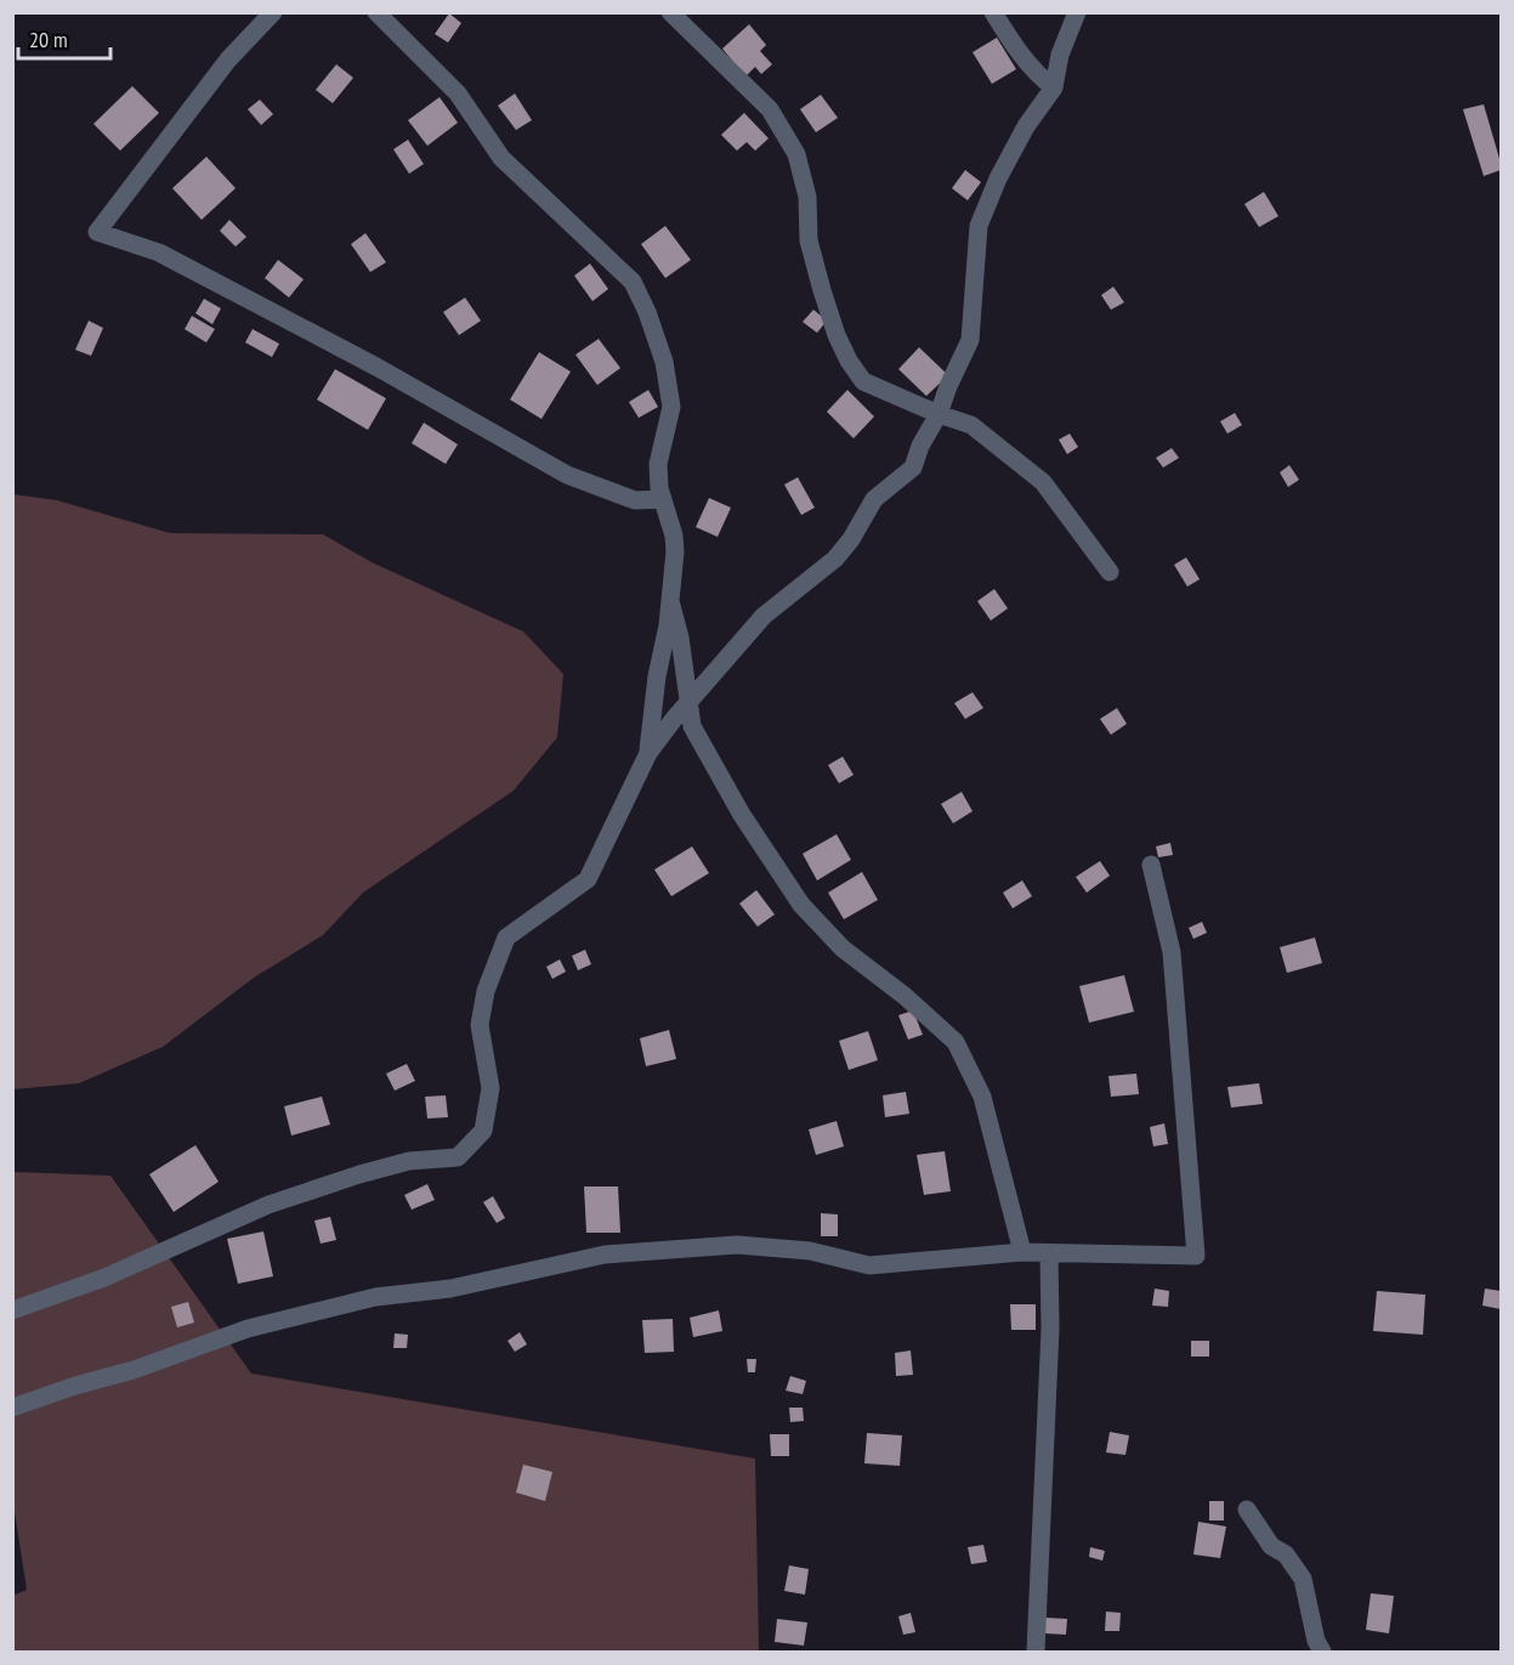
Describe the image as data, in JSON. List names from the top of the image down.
{
  "scale_bar": "20 m"
}
